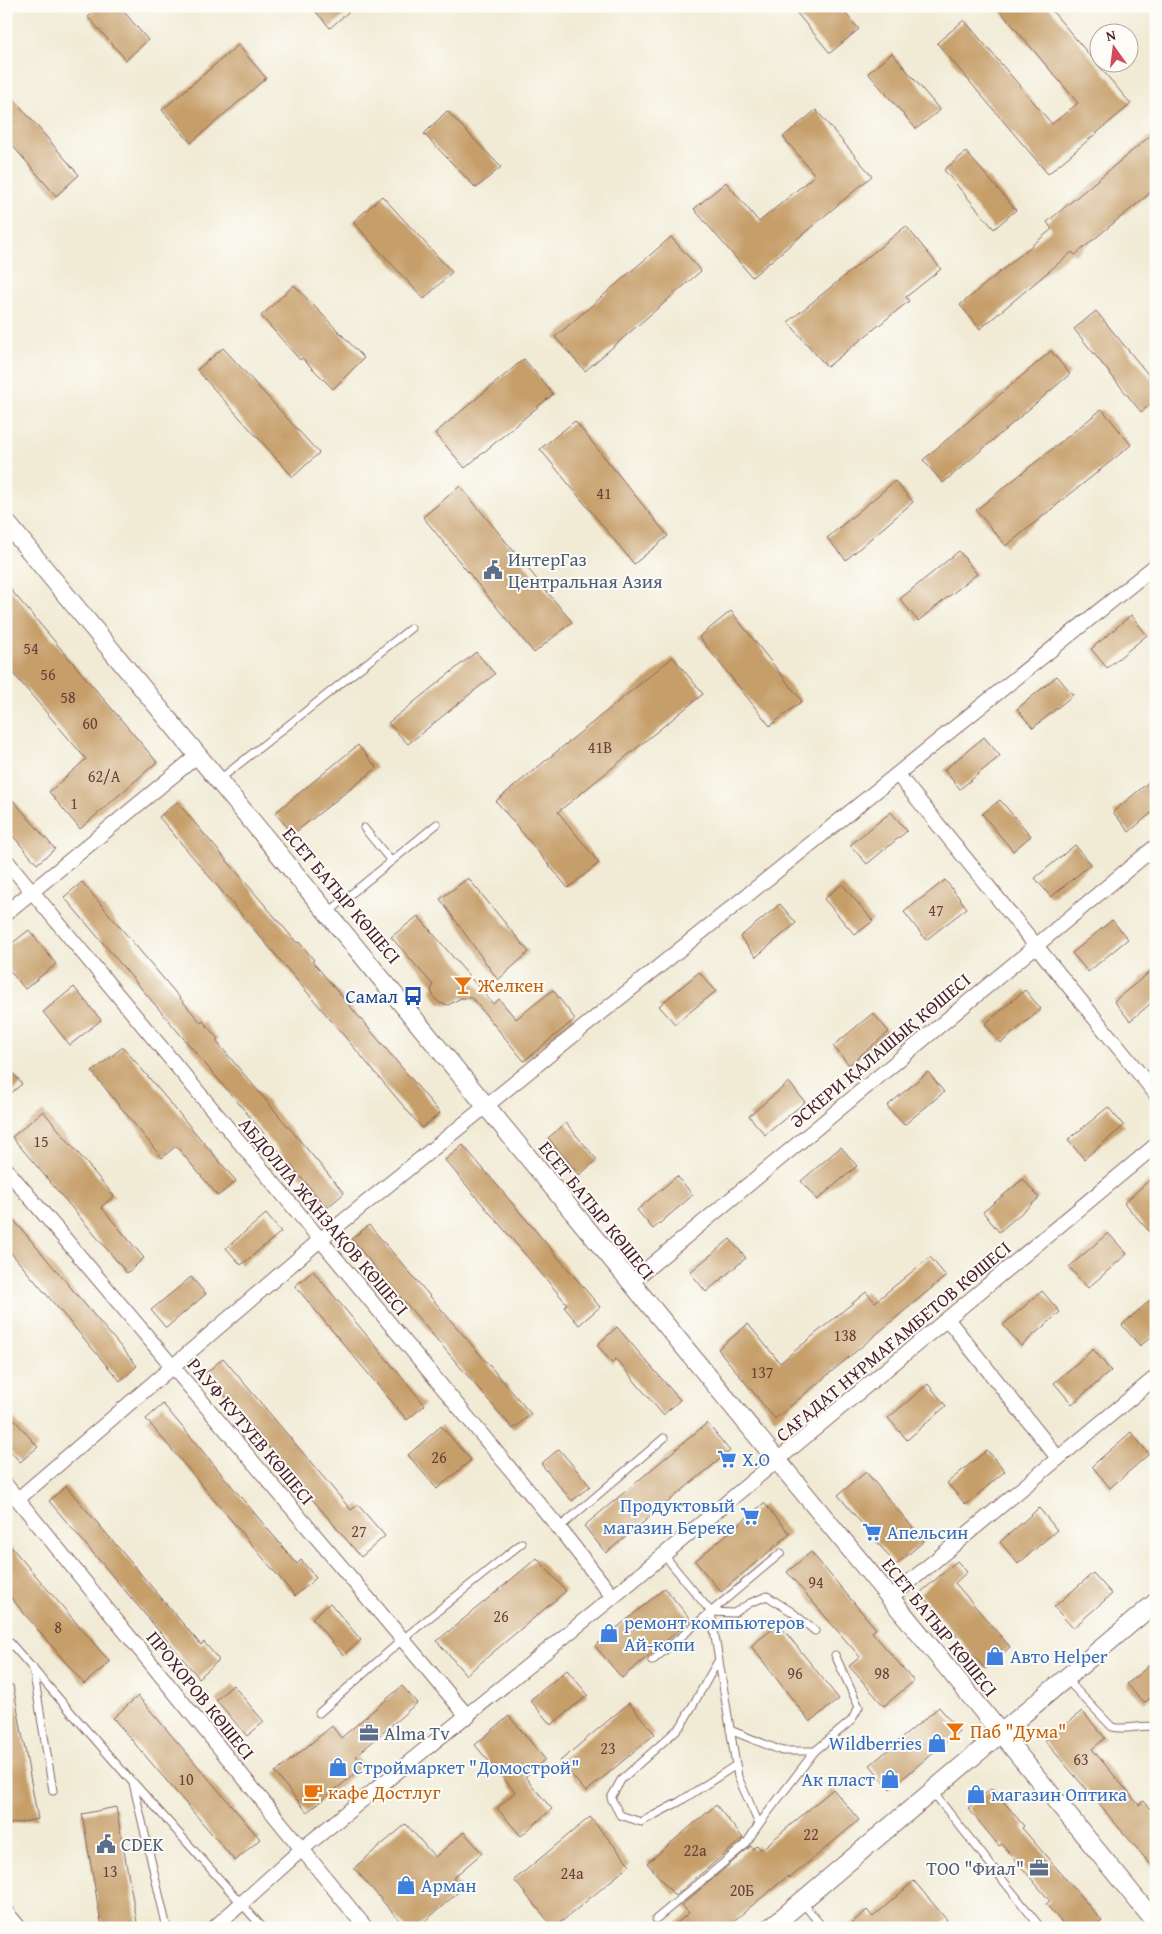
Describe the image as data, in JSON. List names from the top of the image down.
{
  "streets": {
    "street": [
      "ЕСЕТ БАТЫР КӨШЕСІ",
      "ӘСКЕРИ ҚАЛАШЫҚ КӨШЕСІ",
      "АБДОЛЛА ЖАНЗАҚОВ КӨШЕСІ",
      "САҒАДАТ НҰРМАҒАМБЕТОВ КӨШЕСІ",
      "РАУФ КУТУЕВ КӨШЕСІ",
      "ПРОХОРОВ КӨШЕСІ"
    ]
  },
  "crossings": [
    ["ЕСЕТ БАТЫР КӨШЕСІ", "ӘСКЕРИ ҚАЛАШЫҚ КӨШЕСІ"],
    ["ЕСЕТ БАТЫР КӨШЕСІ", "САҒАДАТ НҰРМАҒАМБЕТОВ КӨШЕСІ"],
    ["АБДОЛЛА ЖАНЗАҚОВ КӨШЕСІ", "САҒАДАТ НҰРМАҒАМБЕТОВ КӨШЕСІ"],
    ["САҒАДАТ НҰРМАҒАМБЕТОВ КӨШЕСІ", "РАУФ КУТУЕВ КӨШЕСІ"],
    ["САҒАДАТ НҰРМАҒАМБЕТОВ КӨШЕСІ", "ПРОХОРОВ КӨШЕСІ"]
  ],
  "places": {
    "public building": ["ИнтерГаз Центральная Азия", "CDEK"],
    "bar": ["Желкен", "Паб \"Дума\""],
    "bus stop": ["Самал"],
    "supermarket": ["X.O", "Продуктовый магазин Береке", "Апельсин"],
    "shop": [
      "ремонт компьютеров Ай-копи",
      "Авто Helper",
      "Wildberries",
      "Строймаркет \"Домострой\"",
      "Ак пласт",
      "магазин Оптика",
      "Арман"
    ],
    "office": ["Alma Tv", "ТОО \"Фиал\""],
    "cafe": ["кафе Достлуг"]
  },
  "house_numbers": [
    "41",
    "54",
    "56",
    "58",
    "60",
    "41В",
    "62/А",
    "1",
    "47",
    "15",
    "138",
    "137",
    "26",
    "27",
    "94",
    "26",
    "8",
    "96",
    "98",
    "23",
    "63",
    "10",
    "22",
    "22а",
    "13",
    "24а",
    "20Б"
  ],
  "north": "top"
}
